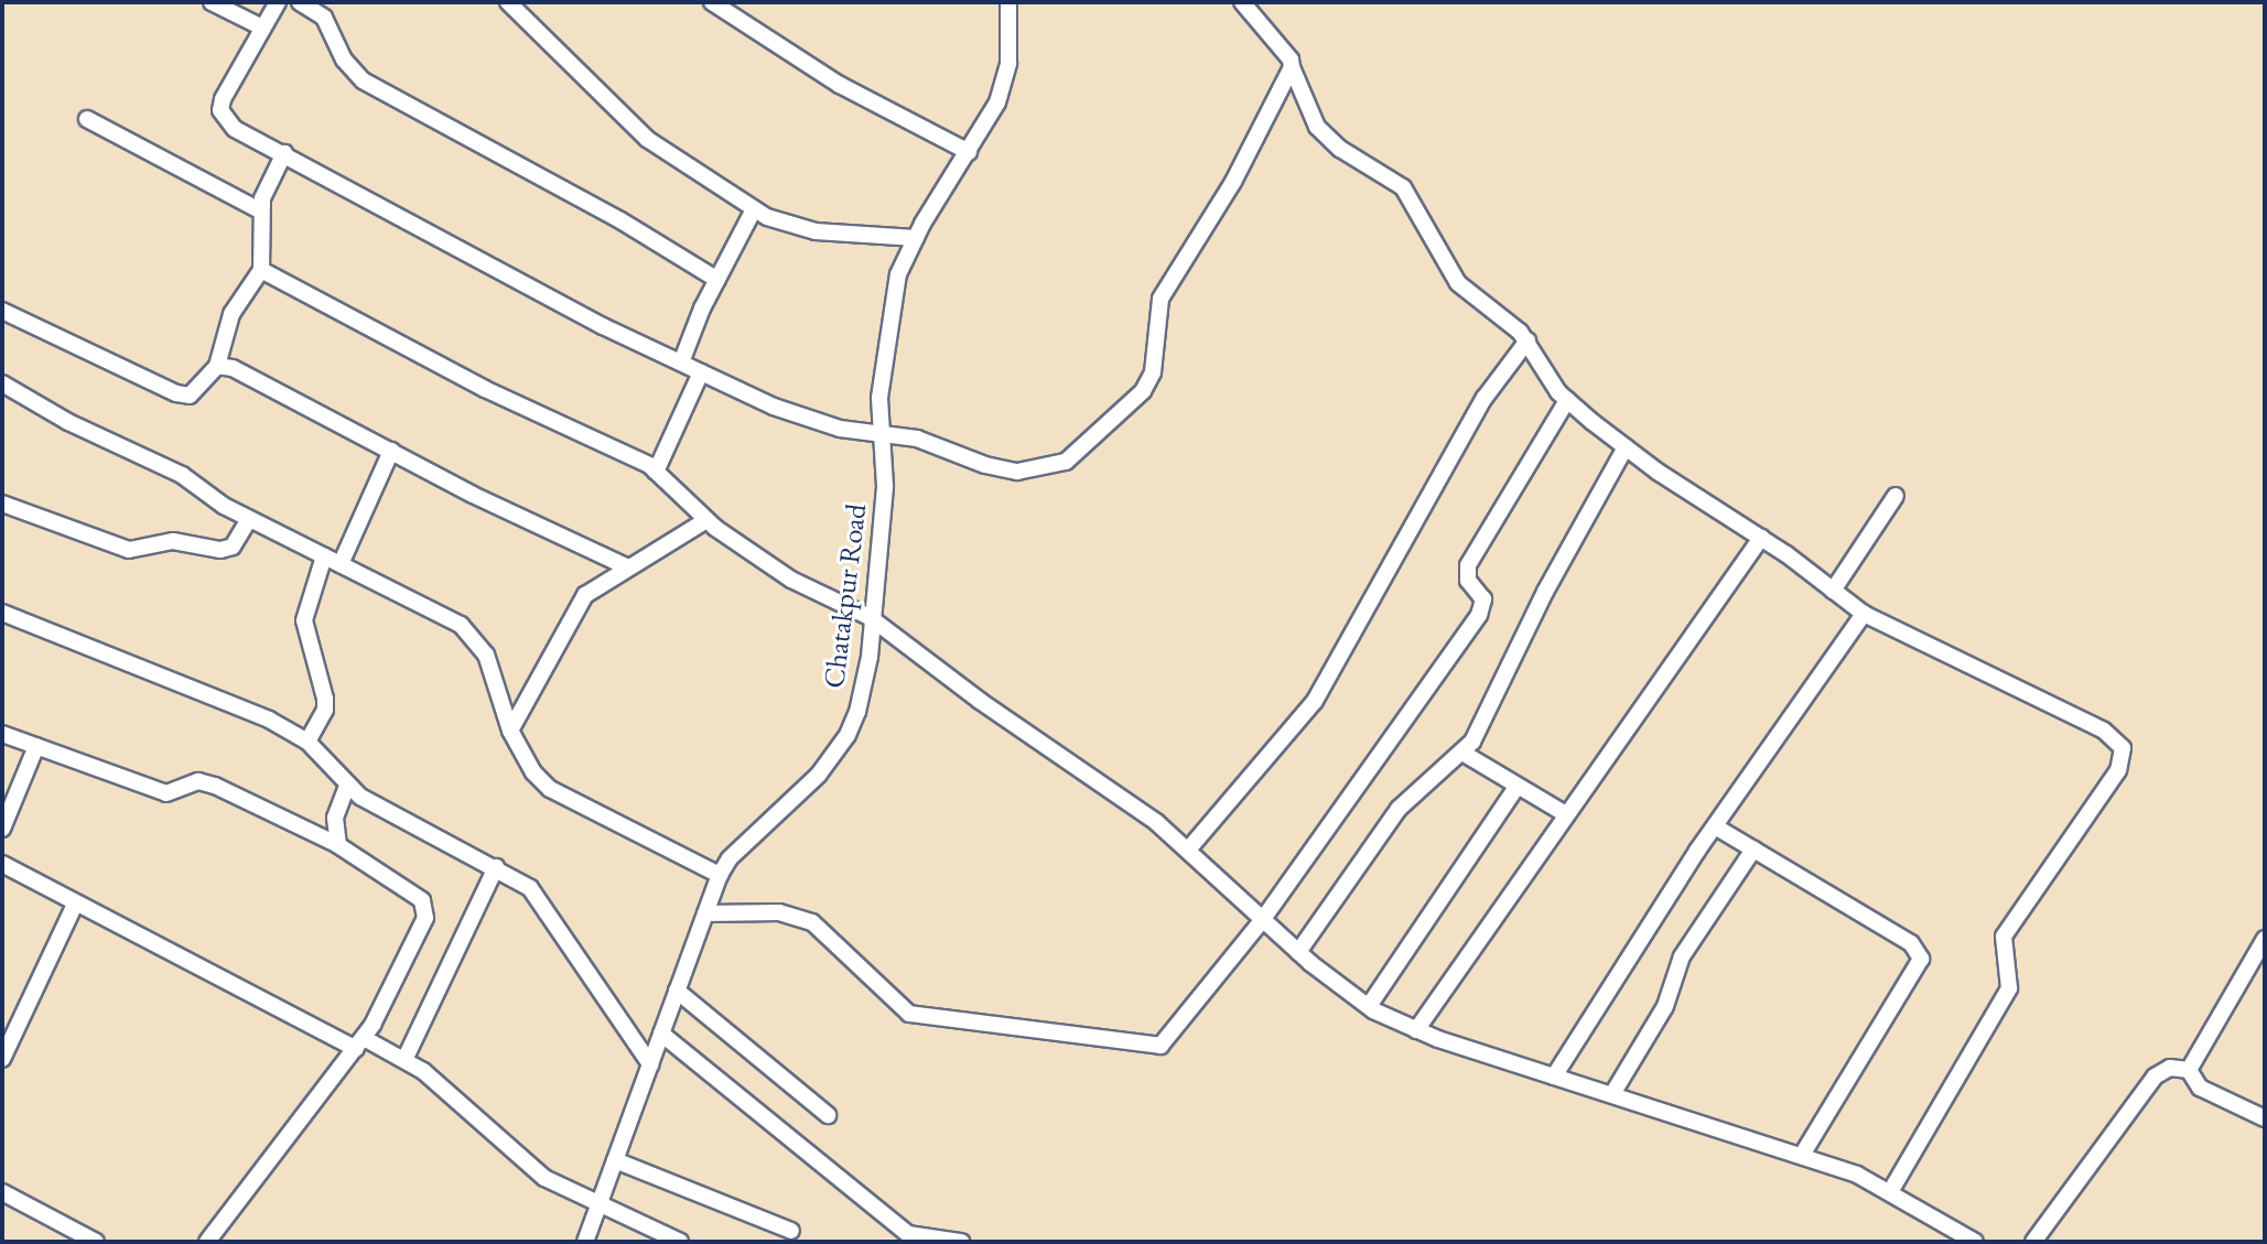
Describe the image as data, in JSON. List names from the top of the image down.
{
  "streets": {
    "street": ["Chatakpur Road"]
  }
}
